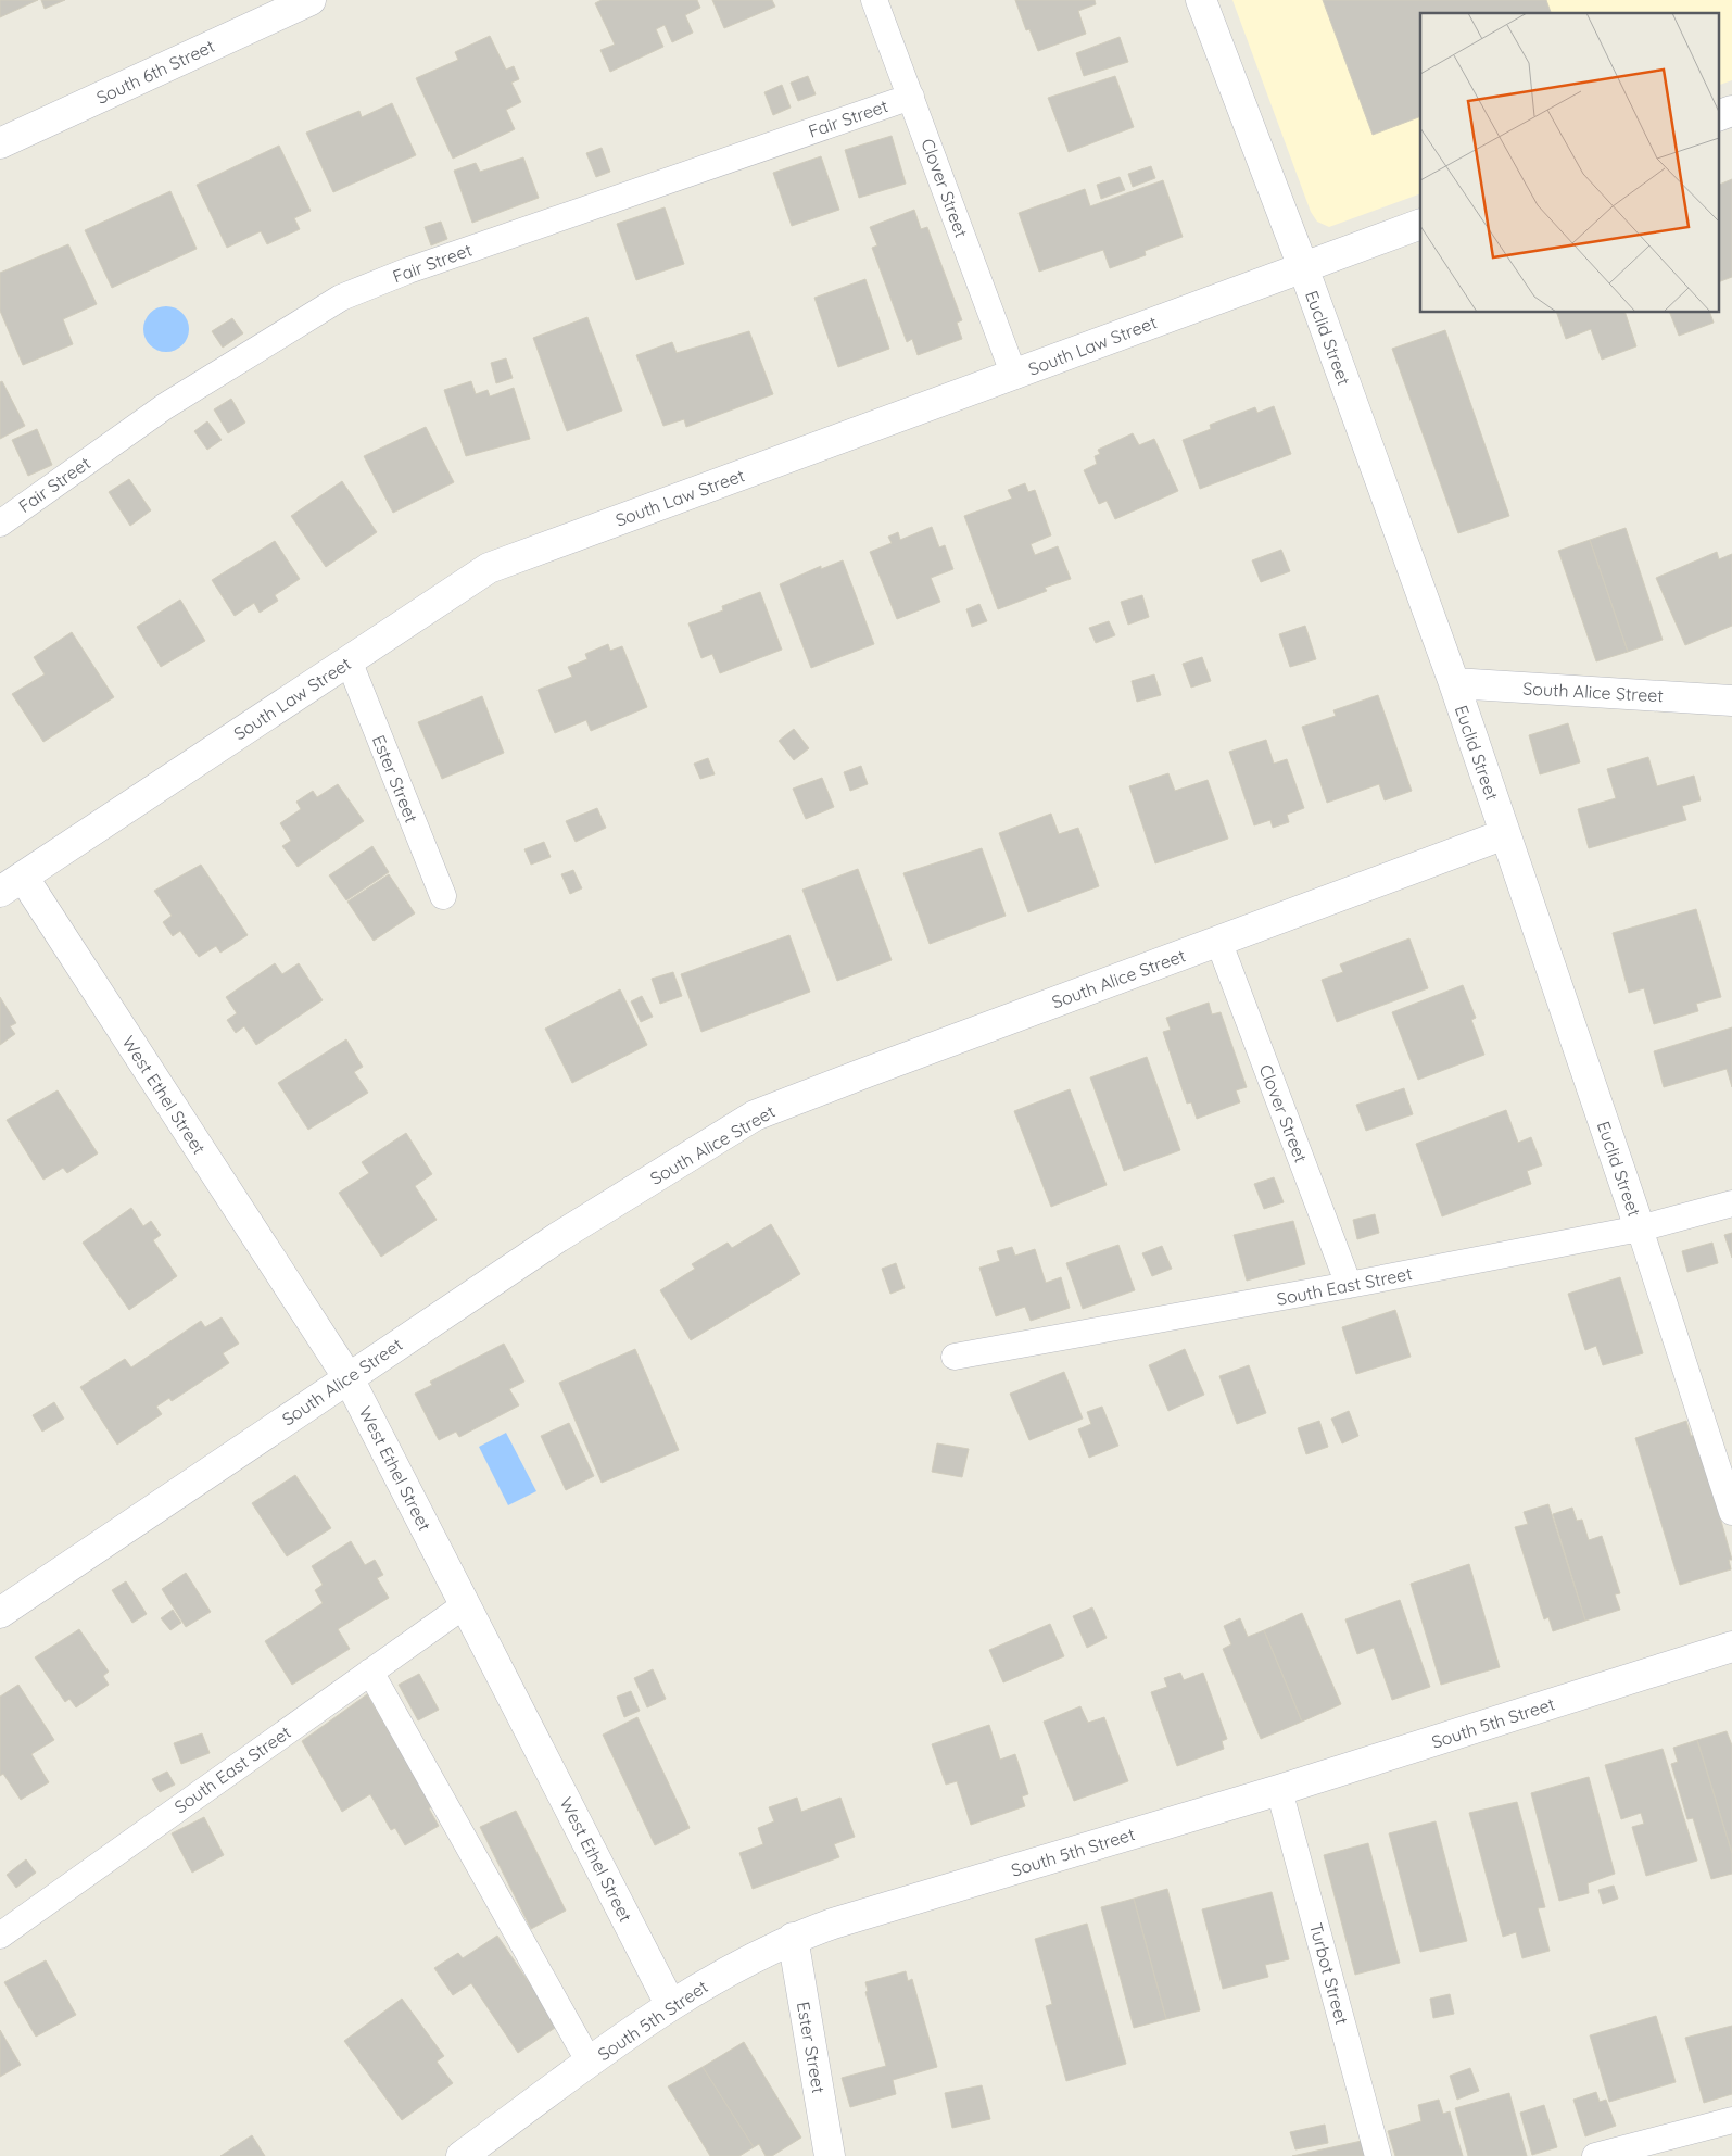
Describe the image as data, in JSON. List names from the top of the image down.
{
  "streets": {
    "street": [
      "South 6th Street",
      "Euclid Street",
      "South Law Street",
      "South Alice Street",
      "Ester Street",
      "West Ethel Street",
      "South 5th Street"
    ],
    "lane": [
      "Fair Street",
      "Clover Street",
      "South East Street",
      "Turbot Street"
    ]
  },
  "crossings": [
    ["Fair Street", "Clover Street"],
    ["Clover Street", "South Law Street"],
    ["Clover Street", "South Alice Street"],
    ["Clover Street", "South East Street"],
    ["Euclid Street", "South Law Street"],
    ["Euclid Street", "South Alice Street"],
    ["Euclid Street", "South East Street"],
    ["South Law Street", "Ester Street"],
    ["South Law Street", "West Ethel Street"],
    ["South Alice Street", "West Ethel Street"],
    ["Ester Street", "South 5th Street"],
    ["West Ethel Street", "South East Street"],
    ["West Ethel Street", "South 5th Street"],
    ["South 5th Street", "Turbot Street"]
  ]
}
